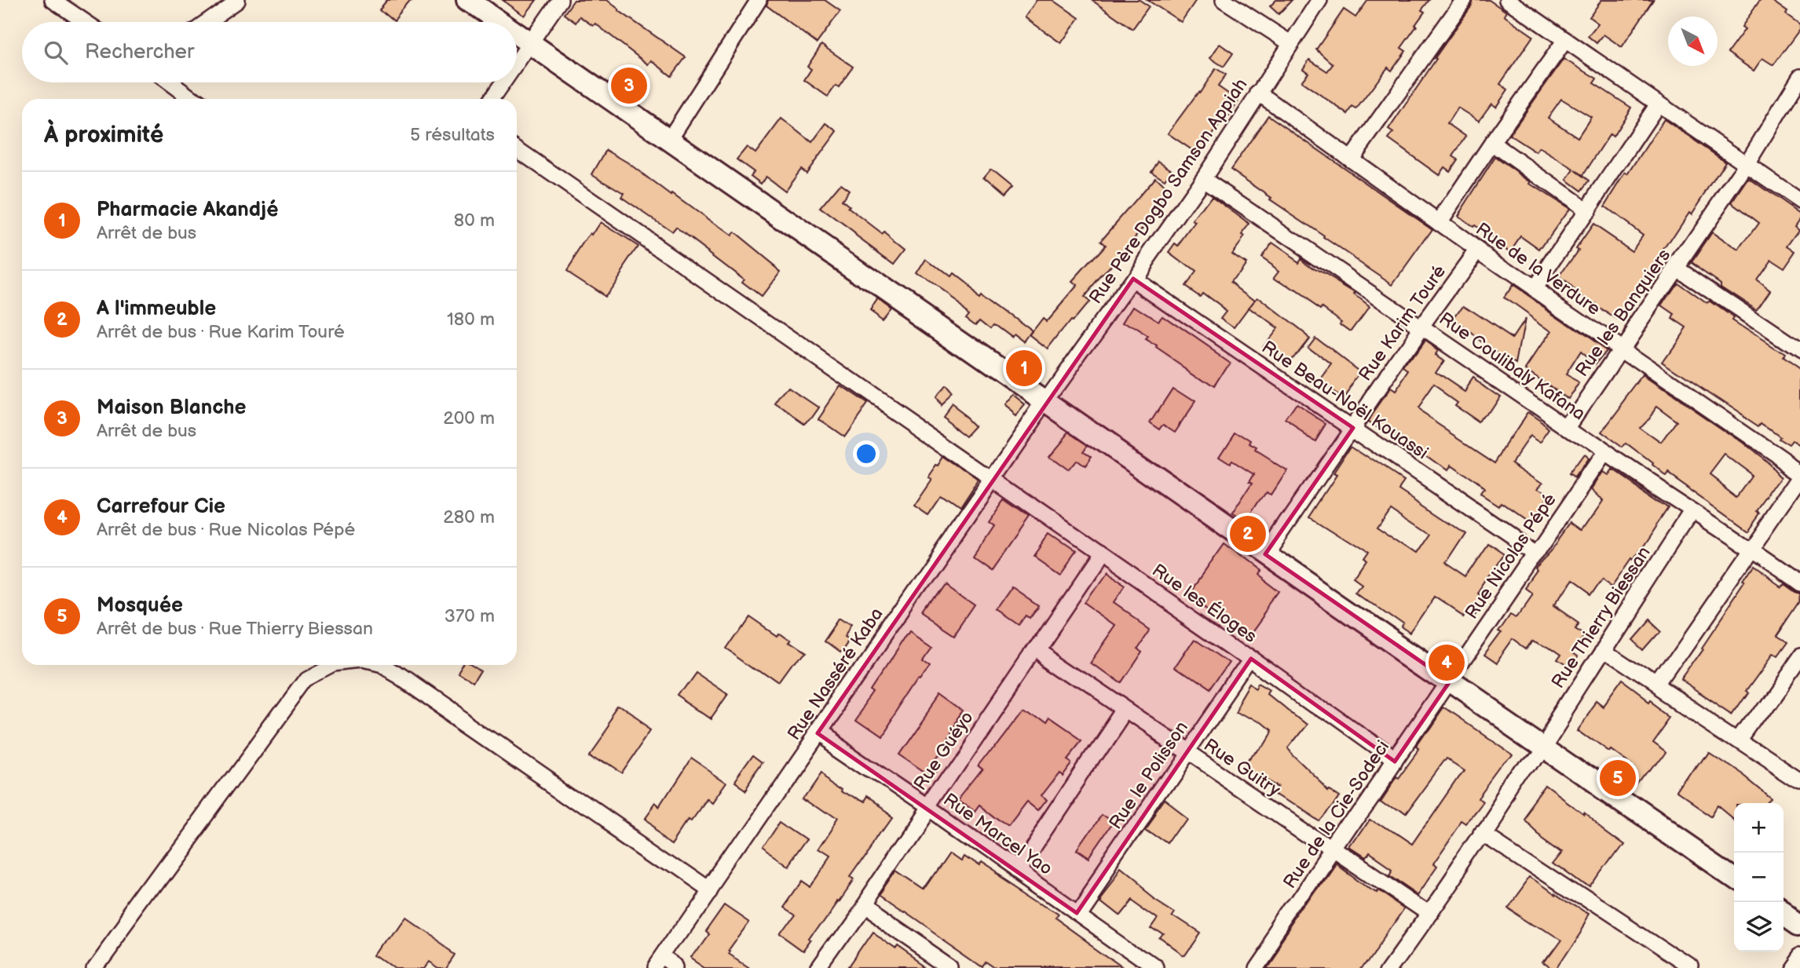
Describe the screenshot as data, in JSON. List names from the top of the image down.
{
  "streets": {
    "street": [
      "Rue Père Dogbo Samson Appiah",
      "Rue de la Verdure",
      "Rue les Banquiers",
      "Rue Karim Touré",
      "Rue Coulibaly Kafana",
      "Rue Beau-Noël Kouassi",
      "Rue Nicolas Pépé",
      "Rue les Éloges",
      "Rue Thierry Biessan",
      "Rue Nasséré Kaba",
      "Rue Guéyo",
      "Rue Guitry",
      "Rue le Polisson",
      "Rue de la Cie-Sodeci",
      "Rue Marcel Yao"
    ]
  },
  "crossings": [
    ["Rue Père Dogbo Samson Appiah", "Rue de la Verdure"],
    ["Rue Père Dogbo Samson Appiah", "Rue Coulibaly Kafana"],
    ["Rue Père Dogbo Samson Appiah", "Rue Beau-Noël Kouassi"],
    ["Rue Père Dogbo Samson Appiah", "Rue Nasséré Kaba"],
    ["Rue de la Verdure", "Rue les Banquiers"],
    ["Rue de la Verdure", "Rue Karim Touré"],
    ["Rue les Banquiers", "Rue Coulibaly Kafana"],
    ["Rue Karim Touré", "Rue Coulibaly Kafana"],
    ["Rue Karim Touré", "Rue Beau-Noël Kouassi"],
    ["Rue Coulibaly Kafana", "Rue Nicolas Pépé"],
    ["Rue Coulibaly Kafana", "Rue Thierry Biessan"],
    ["Rue Beau-Noël Kouassi", "Rue Nicolas Pépé"],
    ["Rue Nicolas Pépé", "Rue de la Cie-Sodeci"],
    ["Rue les Éloges", "Rue Nasséré Kaba"],
    ["Rue les Éloges", "Rue Guéyo"],
    ["Rue les Éloges", "Rue le Polisson"],
    ["Rue les Éloges", "Rue de la Cie-Sodeci"],
    ["Rue Thierry Biessan", "Rue Guitry"],
    ["Rue Nasséré Kaba", "Rue Marcel Yao"],
    ["Rue Guéyo", "Rue Guitry"],
    ["Rue Guéyo", "Rue Marcel Yao"],
    ["Rue Guitry", "Rue le Polisson"],
    ["Rue Guitry", "Rue de la Cie-Sodeci"],
    ["Rue le Polisson", "Rue Marcel Yao"]
  ],
  "north": "bottom right",
  "page": {
    "search": "Rechercher",
    "pins": [
      "3",
      "1",
      "2",
      "4",
      "5"
    ],
    "heading": ["À proximité", "5 résultats"],
    "list": [
      {
        "mark": "1",
        "name": "Pharmacie Akandjé",
        "note": "Arrêt de bus",
        "value": "80 m"
      },
      {
        "mark": "2",
        "name": "A l'immeuble",
        "note": "Arrêt de bus · Rue Karim Touré",
        "value": "180 m"
      },
      {
        "mark": "3",
        "name": "Maison Blanche",
        "note": "Arrêt de bus",
        "value": "200 m"
      },
      {
        "mark": "4",
        "name": "Carrefour Cie",
        "note": "Arrêt de bus · Rue Nicolas Pépé",
        "value": "280 m"
      },
      {
        "mark": "5",
        "name": "Mosquée",
        "note": "Arrêt de bus · Rue Thierry Biessan",
        "value": "370 m"
      }
    ],
    "map_buttons": ["+", "−"]
  }
}
